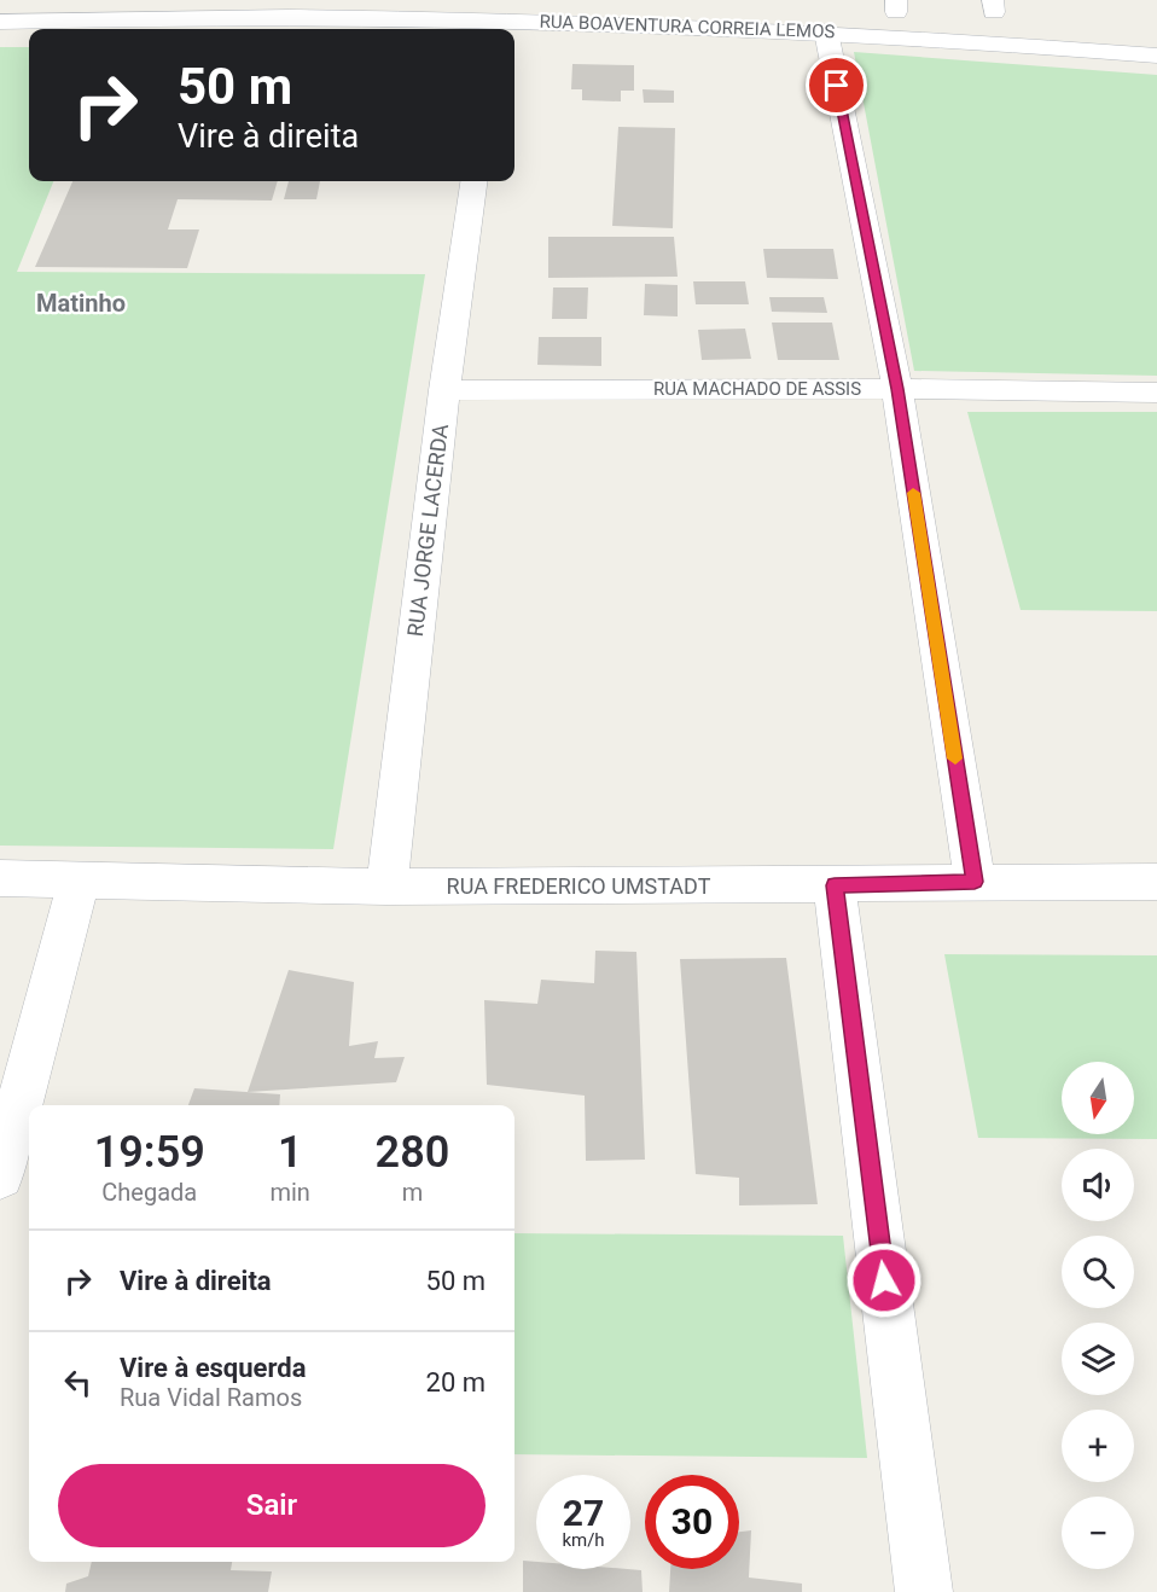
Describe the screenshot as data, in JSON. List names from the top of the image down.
{
  "streets": {
    "street": [
      "RUA BOAVENTURA CORREIA LEMOS",
      "RUA MACHADO DE ASSIS",
      "RUA JORGE LACERDA",
      "RUA FREDERICO UMSTADT"
    ]
  },
  "crossings": [
    ["RUA MACHADO DE ASSIS", "RUA JORGE LACERDA"],
    ["RUA JORGE LACERDA", "RUA FREDERICO UMSTADT"]
  ],
  "districts": ["Matinho"],
  "north": "bottom",
  "page": {
    "turn": ["50 m", "Vire à direita"],
    "map_buttons": ["+", "−"],
    "eta": [
      "19:59",
      "Chegada",
      "1",
      "min",
      "280",
      "m"
    ],
    "list": [
      {
        "name": "Vire à direita",
        "value": "50 m"
      },
      {
        "name": "Vire à esquerda",
        "note": "Rua Vidal Ramos",
        "value": "20 m"
      }
    ],
    "buttons": "Sair",
    "speed": "27 km/h",
    "limit": "30"
  }
}
